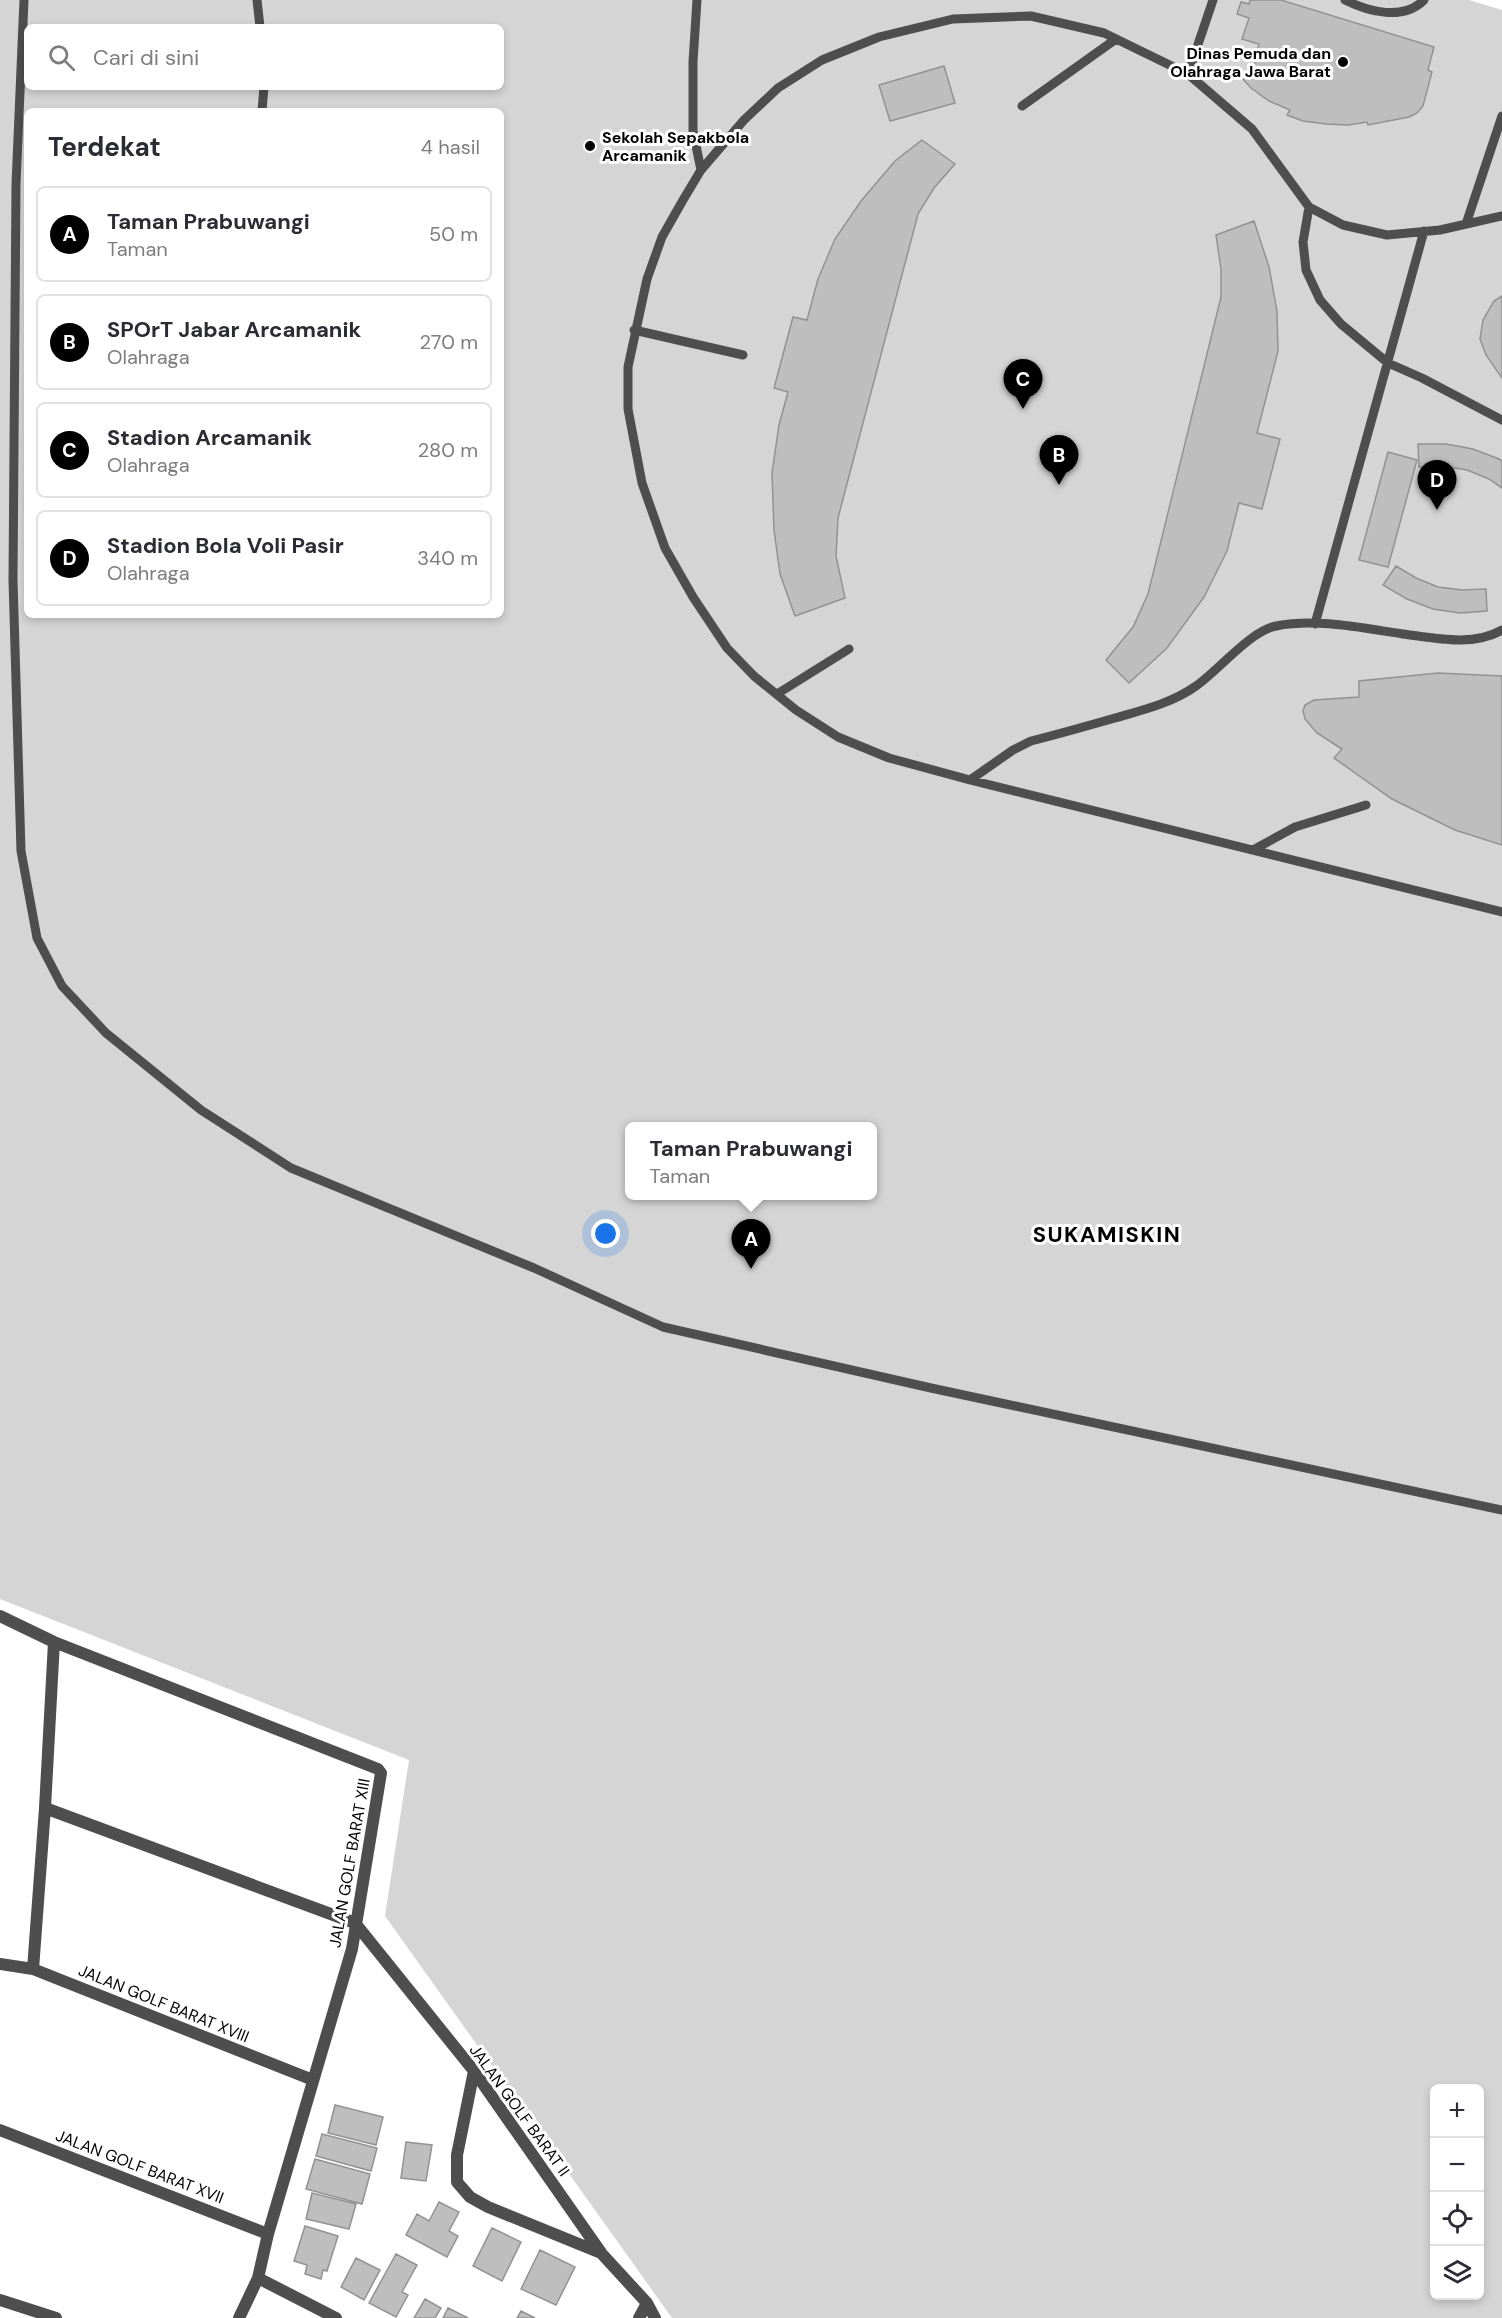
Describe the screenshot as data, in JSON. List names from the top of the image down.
{
  "streets": {
    "street": [
      "JALAN GOLF BARAT XIII",
      "JALAN GOLF BARAT XVIII",
      "JALAN GOLF BARAT II",
      "JALAN GOLF BARAT XVII"
    ]
  },
  "crossings": [
    ["JALAN GOLF BARAT XIII", "JALAN GOLF BARAT XVIII"],
    ["JALAN GOLF BARAT XIII", "JALAN GOLF BARAT II"],
    ["JALAN GOLF BARAT XIII", "JALAN GOLF BARAT XVII"]
  ],
  "districts": ["SUKAMISKIN"],
  "places": ["Dinas Pemuda dan Olahraga Jawa Barat", "Sekolah Sepakbola Arcamanik"],
  "page": {
    "search": "Cari di sini",
    "heading": ["Terdekat", "4 hasil"],
    "list": [
      {
        "mark": "A",
        "name": "Taman Prabuwangi",
        "note": "Taman",
        "value": "50 m"
      },
      {
        "mark": "B",
        "name": "SPOrT Jabar Arcamanik",
        "note": "Olahraga",
        "value": "270 m"
      },
      {
        "mark": "C",
        "name": "Stadion Arcamanik",
        "note": "Olahraga",
        "value": "280 m"
      },
      {
        "mark": "D",
        "name": "Stadion Bola Voli Pasir",
        "note": "Olahraga",
        "value": "340 m"
      }
    ],
    "pins": [
      "C",
      "B",
      "D",
      "A"
    ],
    "popup": ["Taman Prabuwangi", "Taman"],
    "map_buttons": ["+", "−"]
  }
}
